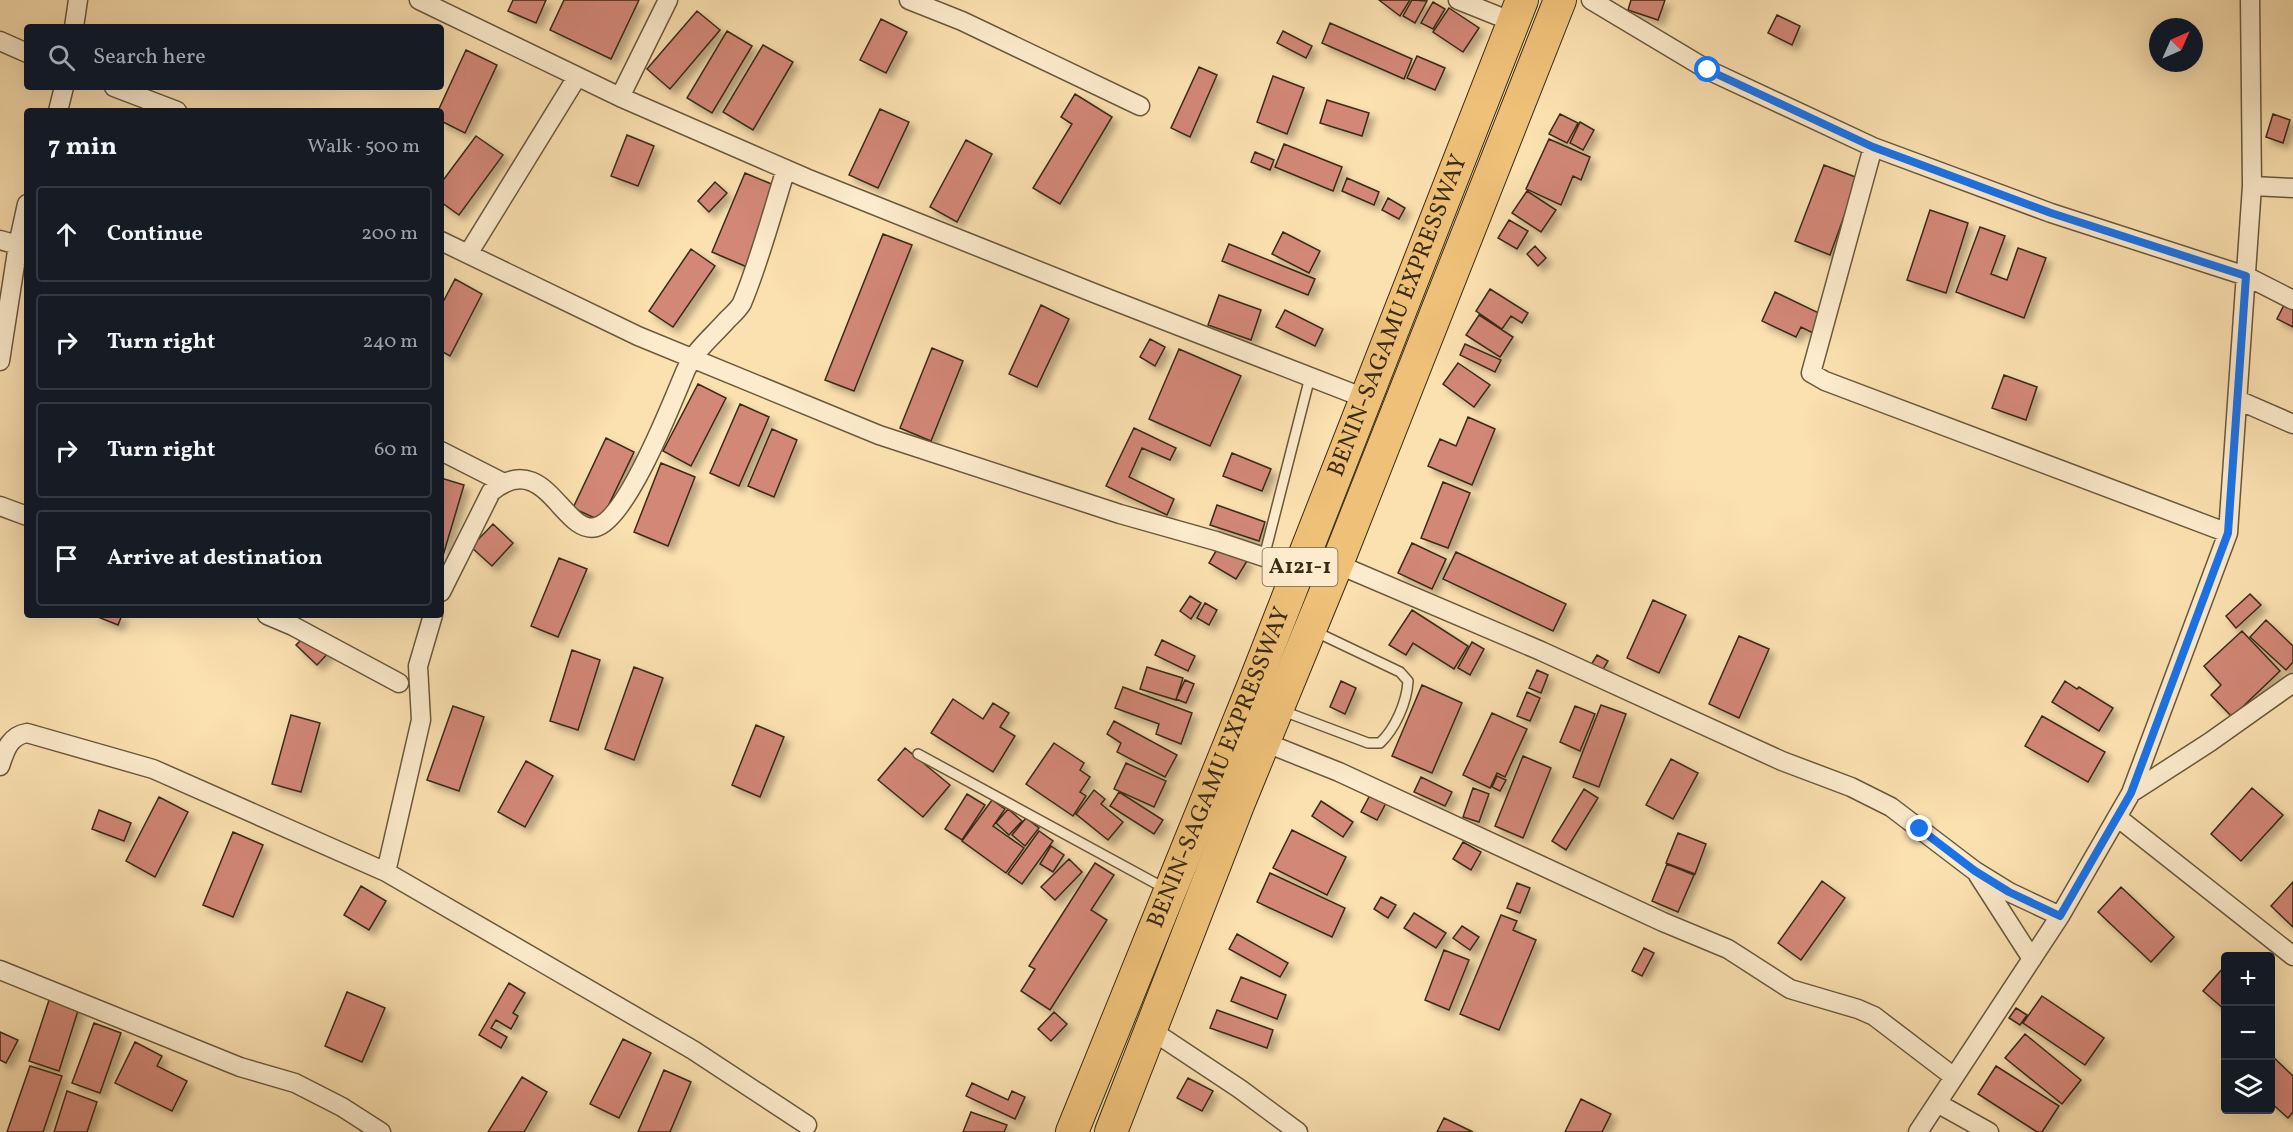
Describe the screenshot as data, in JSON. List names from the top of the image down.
{
  "streets": {
    "highway": ["BENIN-SAGAMU EXPRESSWAY", "A121-1"]
  },
  "north": "top right",
  "page": {
    "search": "Search here",
    "heading": ["7 min", "Walk · 500 m"],
    "list": [
      ["Continue", "200 m"],
      ["Turn right", "240 m"],
      ["Turn right", "60 m"],
      "Arrive at destination"
    ],
    "map_buttons": ["+", "−"]
  }
}
